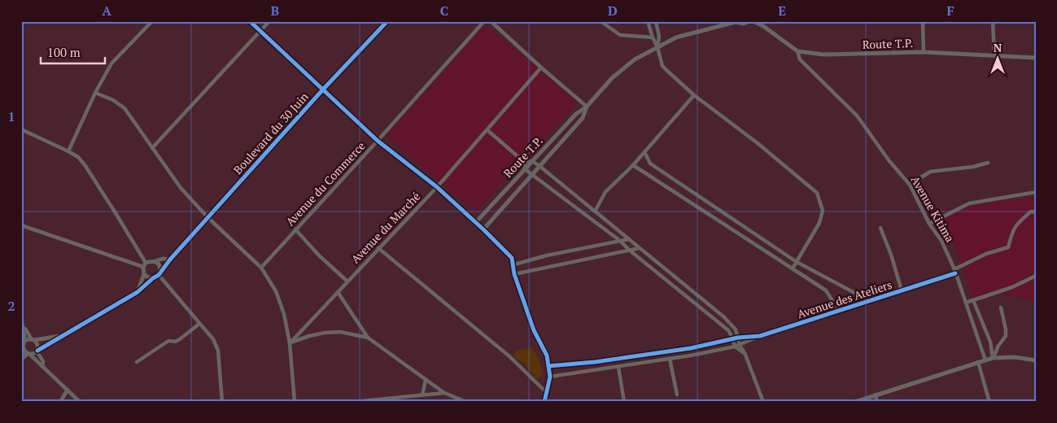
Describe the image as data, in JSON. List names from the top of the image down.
{
  "streets": {
    "street": [
      "Route T.P.",
      "Boulevard du 30 Juin",
      "Avenue du Commerce",
      "Avenue Kitima",
      "Avenue du Marché",
      "Avenue des Ateliers"
    ]
  },
  "crossings": [
    ["Route T.P.", "Avenue Kitima"],
    ["Avenue Kitima", "Avenue des Ateliers"]
  ],
  "scale_bar": "100 m",
  "north": "top",
  "grid": {
    "columns": [
      "A",
      "B",
      "C",
      "D",
      "E",
      "F"
    ],
    "rows": ["1", "2"]
  }
}
